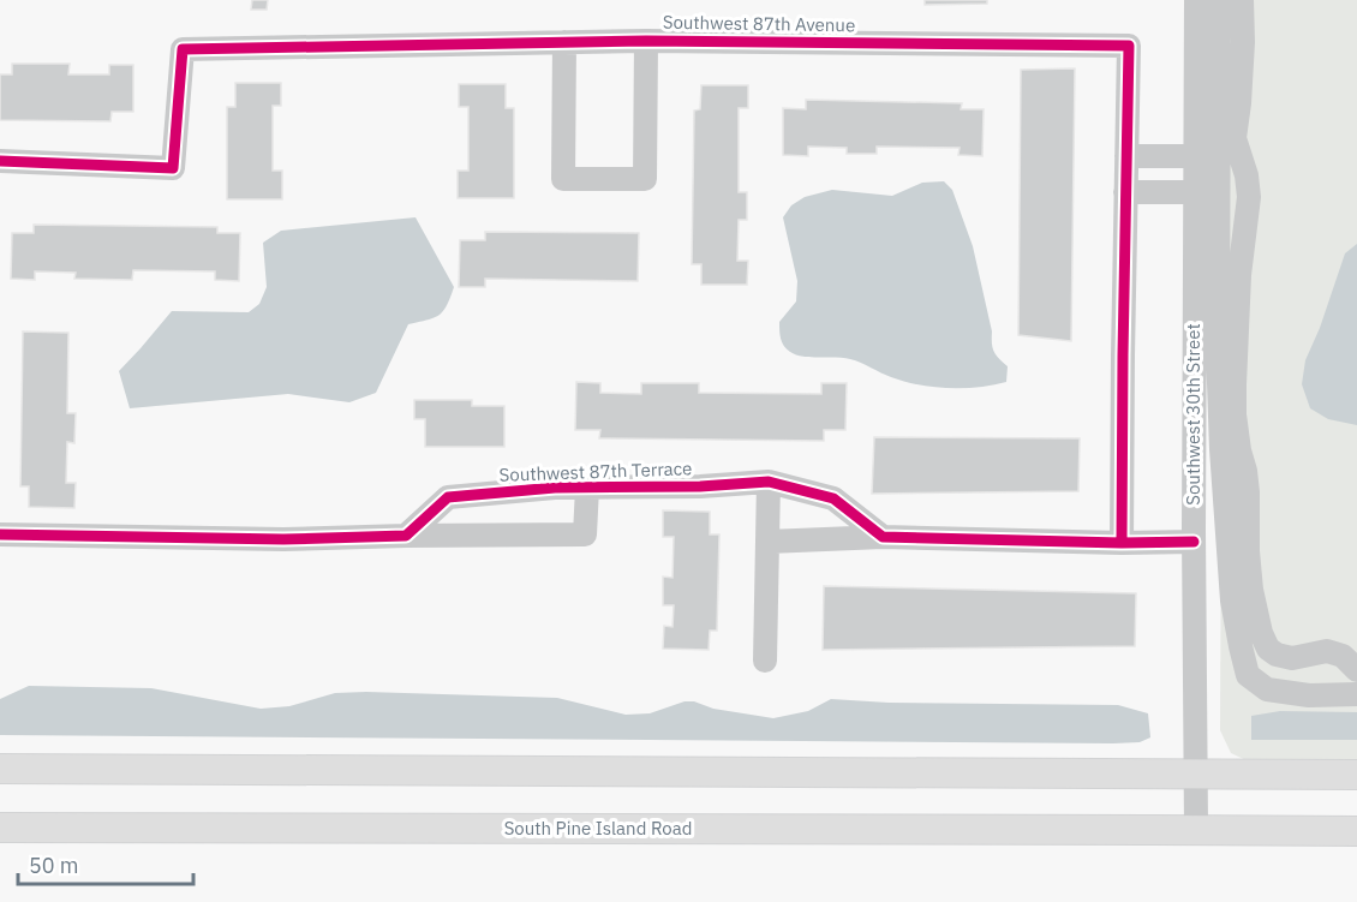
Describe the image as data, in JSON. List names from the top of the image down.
{
  "streets": {
    "main road": ["South Pine Island Road"],
    "street": ["Southwest 87th Avenue", "Southwest 30th Street", "Southwest 87th Terrace"]
  },
  "crossings": [
    ["Southwest 30th Street", "South Pine Island Road"]
  ],
  "scale_bar": "50 m"
}
